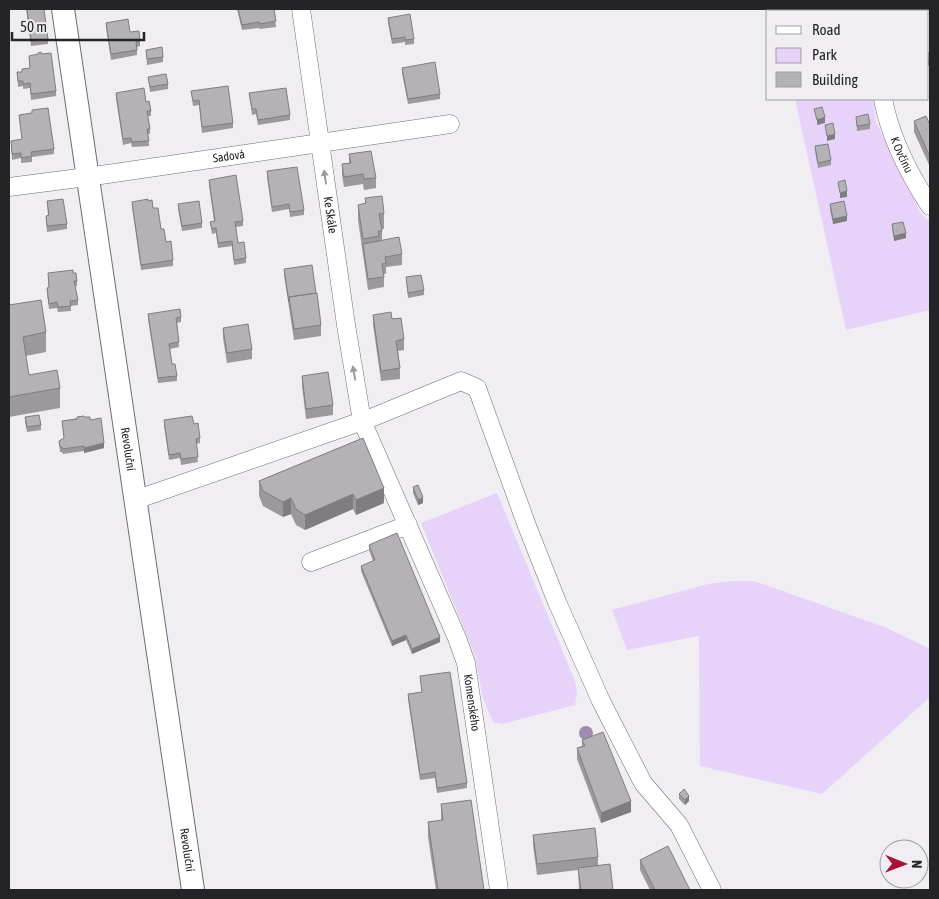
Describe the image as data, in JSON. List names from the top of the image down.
{
  "streets": {
    "street": [
      "K Ovčínu",
      "Sadová",
      "Ke Skále",
      "Revoluční",
      "Komenského"
    ]
  },
  "crossings": [
    ["Sadová", "Ke Skále"],
    ["Sadová", "Revoluční"],
    ["Ke Skále", "Komenského"]
  ],
  "one_way": ["Ke Skále"],
  "legend": ["Road", "Park", "Building"],
  "scale_bar": "50 m",
  "north": "right"
}
